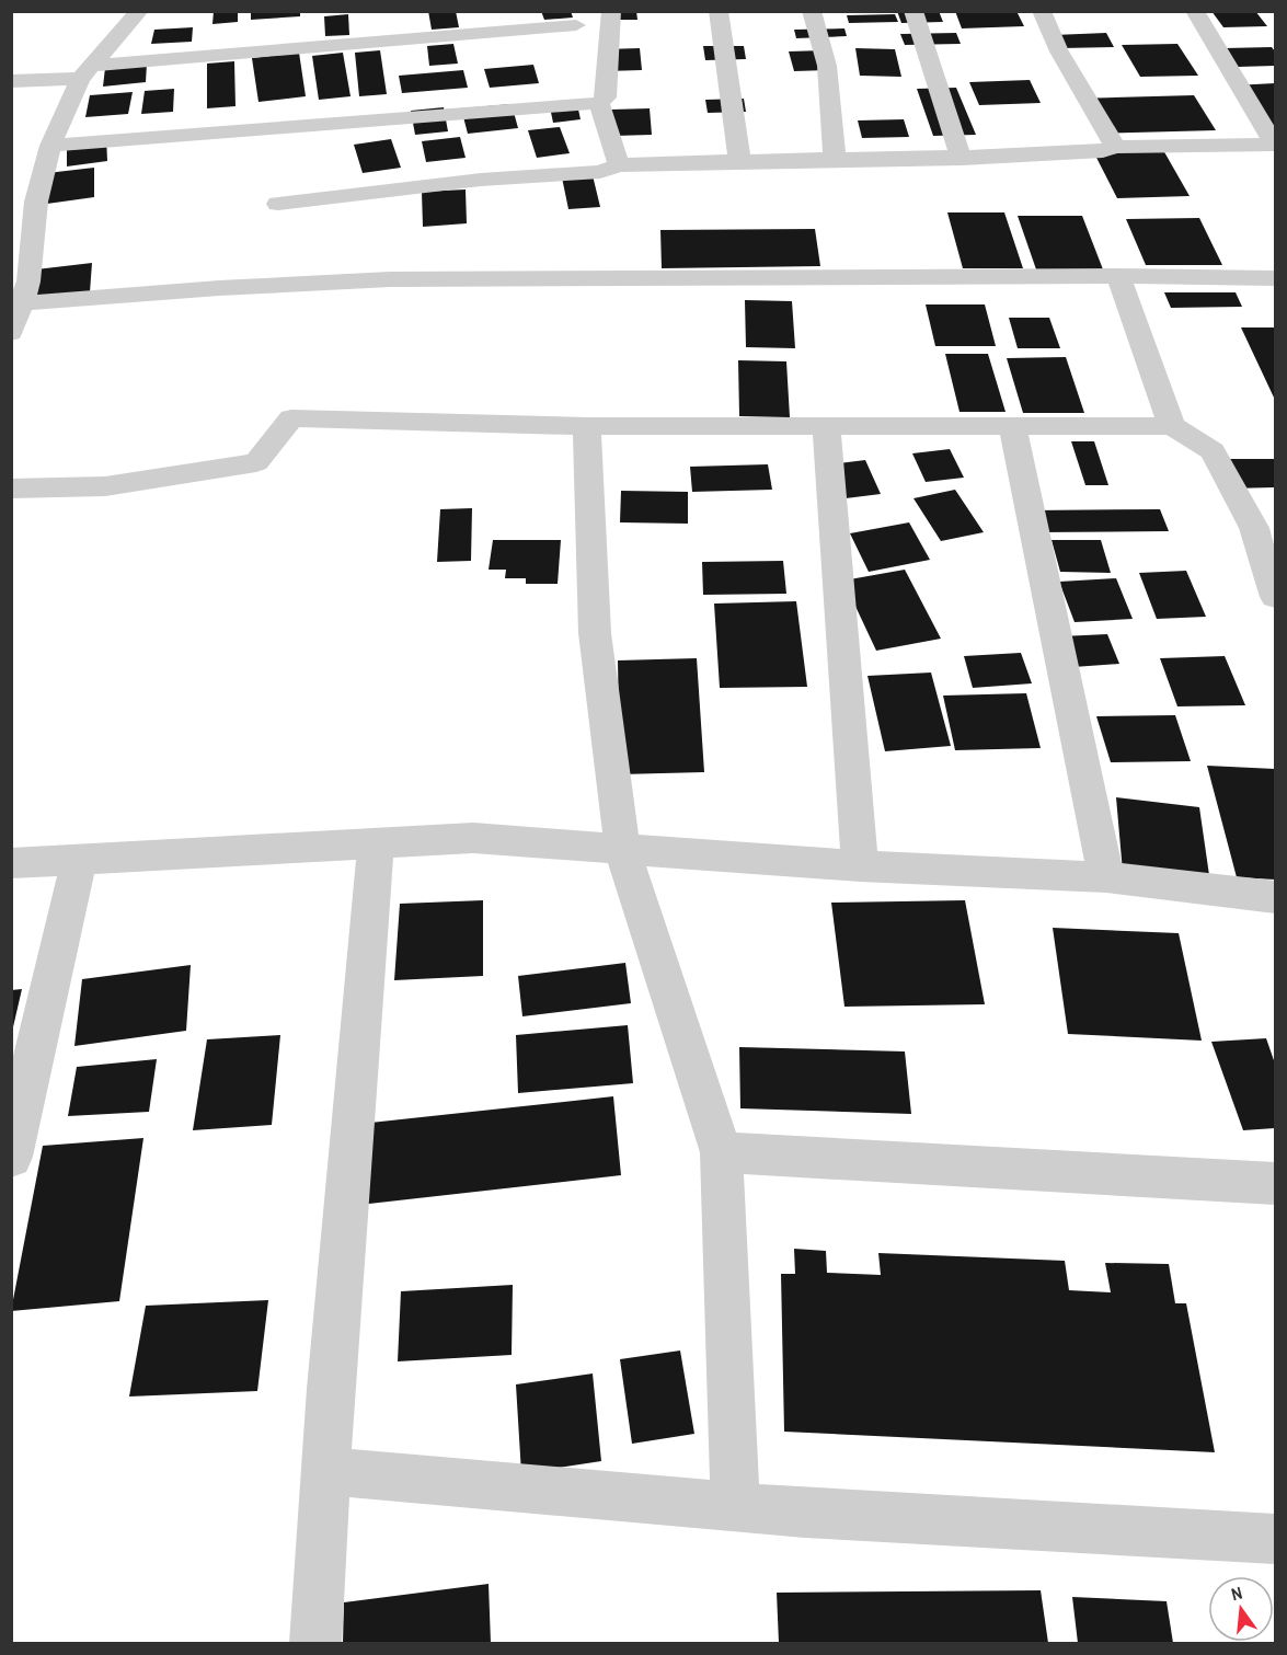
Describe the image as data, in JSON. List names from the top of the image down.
{
  "north": "top"
}
